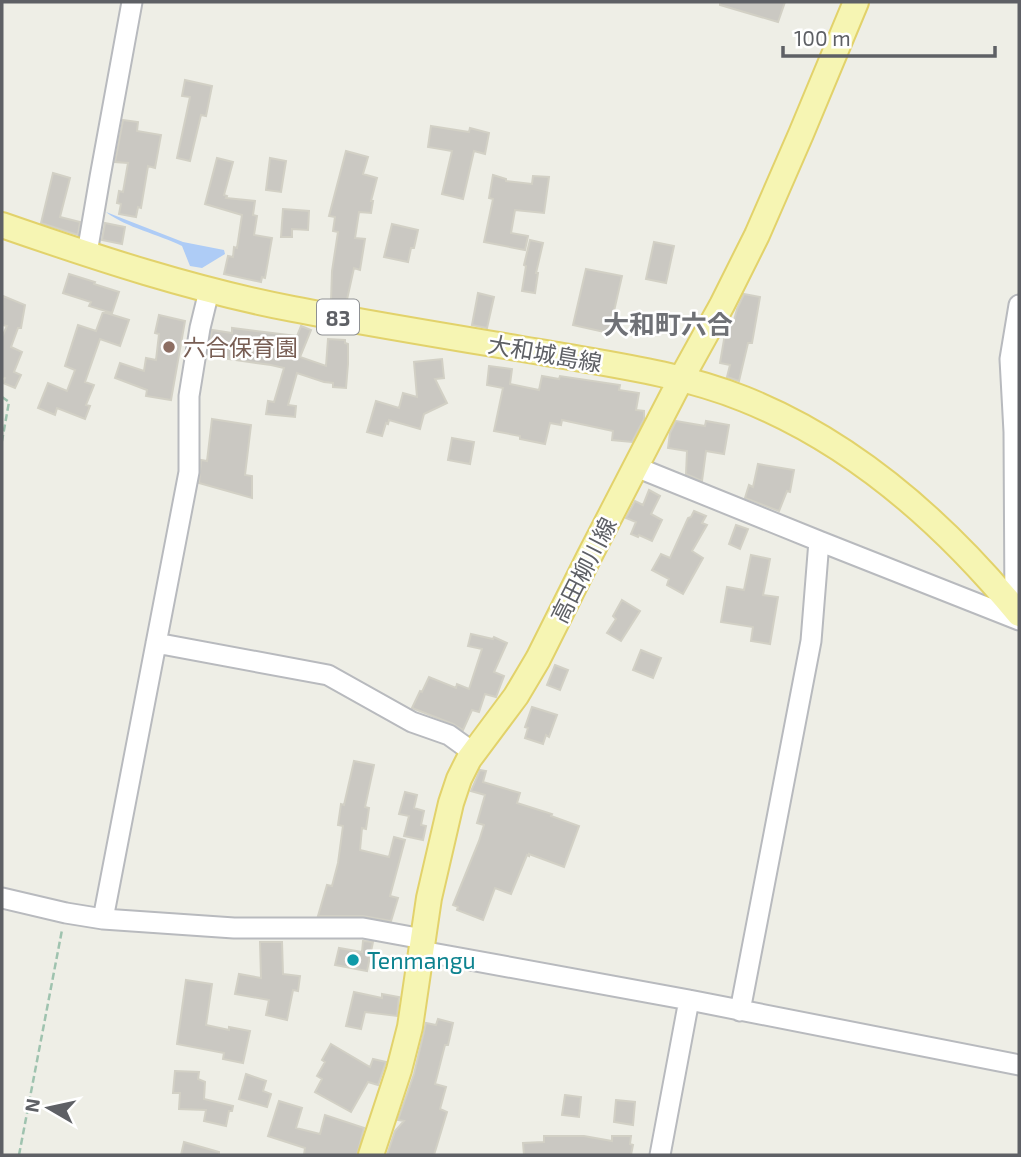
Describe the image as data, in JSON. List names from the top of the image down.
{
  "streets": {
    "main road": ["83", "大和城島線", "高田柳川線"]
  },
  "crossings": [
    ["大和城島線", "高田柳川線"]
  ],
  "districts": ["大和町六合"],
  "places": ["六合保育園", "Tenmangu"],
  "scale_bar": "100 m",
  "north": "left"
}
